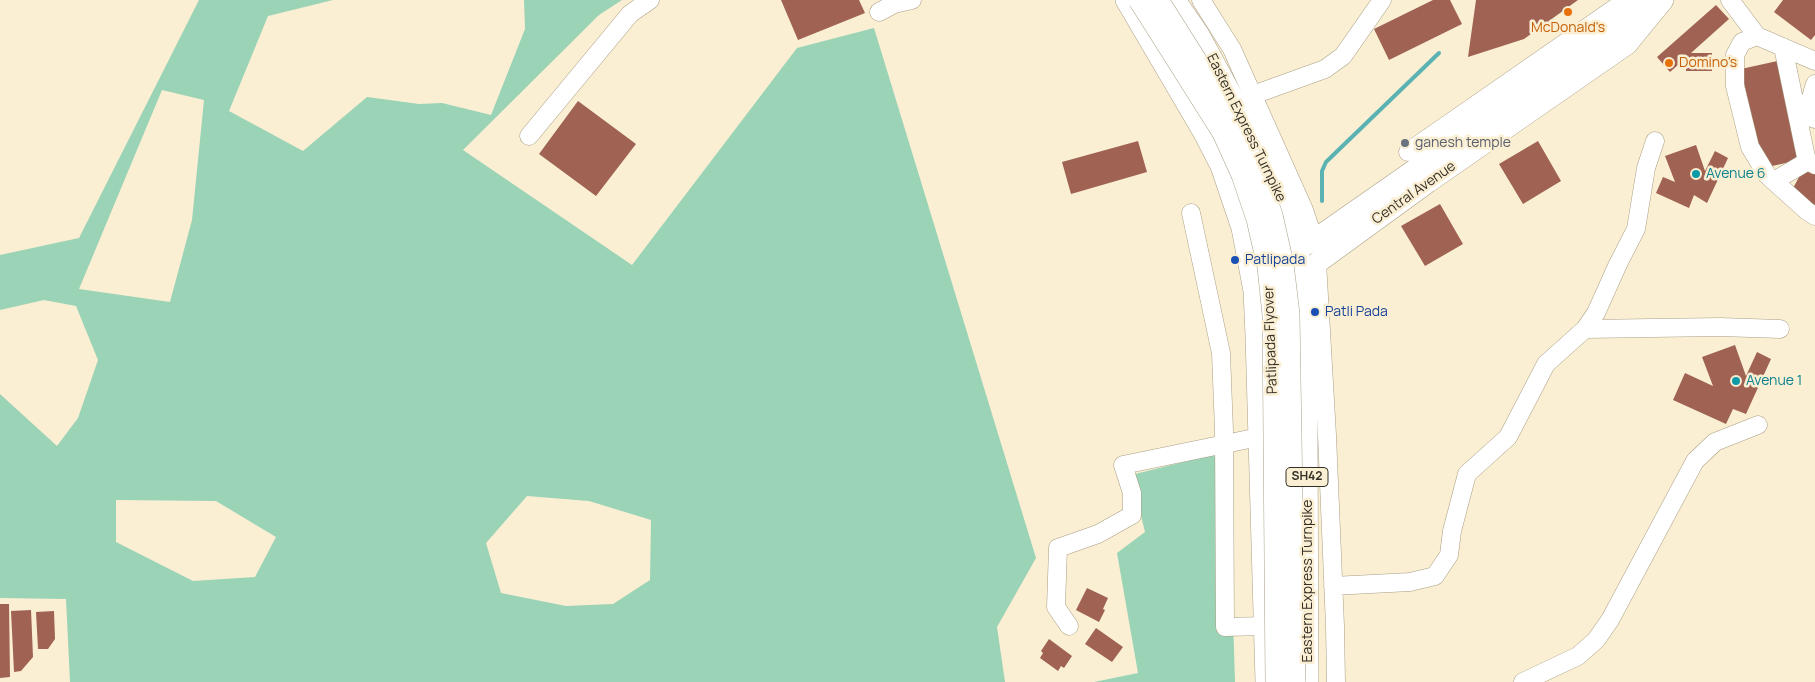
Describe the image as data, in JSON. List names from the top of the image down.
{
  "streets": {
    "main road": [
      "Eastern Express Turnpike",
      "Central Avenue",
      "Patlipada Flyover",
      "SH42"
    ]
  },
  "crossings": [
    ["Eastern Express Turnpike", "Central Avenue"]
  ],
  "places": [
    "McDonald's",
    "Domino's",
    "ganesh temple",
    "Avenue 6",
    "Patlipada",
    "Patli Pada",
    "Avenue 1"
  ]
}
